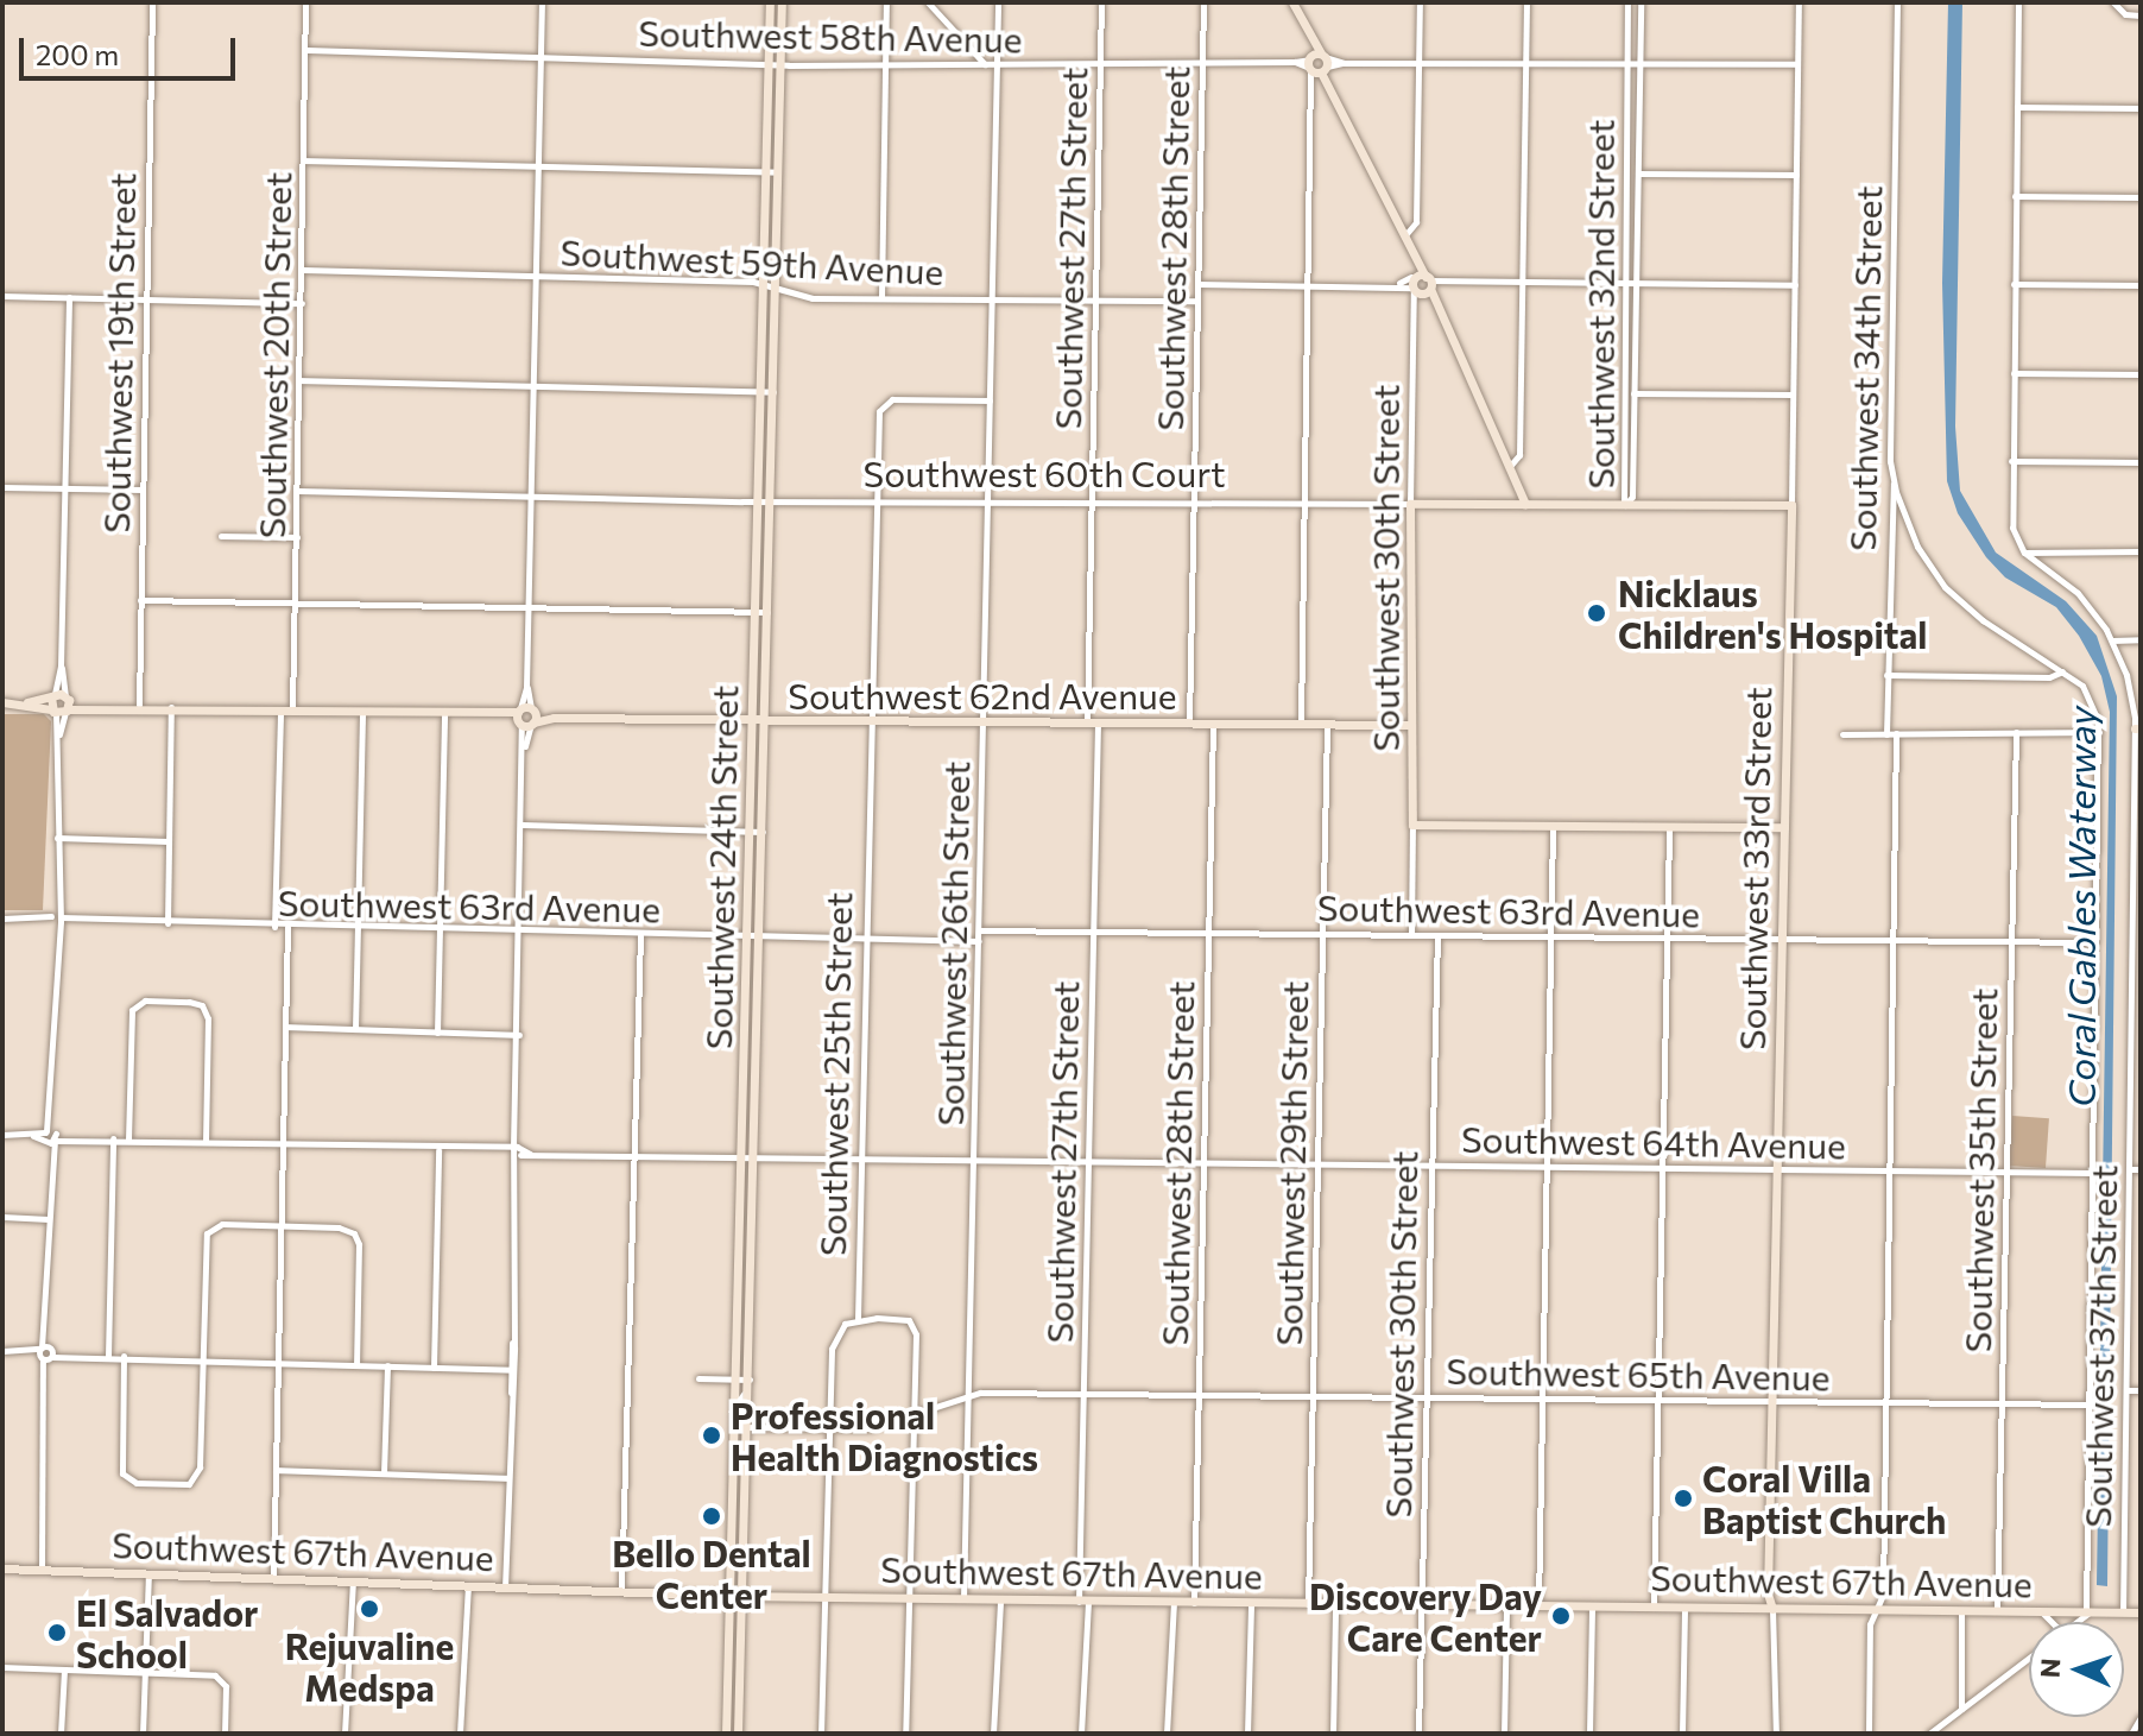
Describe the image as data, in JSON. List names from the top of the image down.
{
  "streets": {
    "main road": [
      "Southwest 60th Court",
      "Southwest 30th Street",
      "Southwest 62nd Avenue",
      "Southwest 24th Street",
      "Southwest 33rd Street",
      "Southwest 67th Avenue"
    ],
    "street": [
      "Southwest 58th Avenue",
      "Southwest 27th Street",
      "Southwest 28th Street",
      "Southwest 59th Avenue",
      "Southwest 32nd Street",
      "Southwest 19th Street",
      "Southwest 20th Street",
      "Southwest 34th Street",
      "Southwest 63rd Avenue",
      "Southwest 26th Street",
      "Southwest 25th Street",
      "Southwest 64th Avenue",
      "Southwest 29th Street",
      "Southwest 35th Street",
      "Southwest 37th Street",
      "Southwest 65th Avenue"
    ]
  },
  "crossings": [
    ["Southwest 58th Avenue", "Southwest 27th Street"],
    ["Southwest 58th Avenue", "Southwest 28th Street"],
    ["Southwest 58th Avenue", "Southwest 20th Street"],
    ["Southwest 58th Avenue", "Southwest 24th Street"],
    ["Southwest 58th Avenue", "Southwest 26th Street"],
    ["Southwest 27th Street", "Southwest 59th Avenue"],
    ["Southwest 27th Street", "Southwest 60th Court"],
    ["Southwest 27th Street", "Southwest 62nd Avenue"],
    ["Southwest 27th Street", "Southwest 63rd Avenue"],
    ["Southwest 27th Street", "Southwest 64th Avenue"],
    ["Southwest 27th Street", "Southwest 65th Avenue"],
    ["Southwest 27th Street", "Southwest 67th Avenue"],
    ["Southwest 28th Street", "Southwest 59th Avenue"],
    ["Southwest 28th Street", "Southwest 60th Court"],
    ["Southwest 28th Street", "Southwest 62nd Avenue"],
    ["Southwest 28th Street", "Southwest 63rd Avenue"],
    ["Southwest 28th Street", "Southwest 64th Avenue"],
    ["Southwest 28th Street", "Southwest 65th Avenue"],
    ["Southwest 28th Street", "Southwest 67th Avenue"],
    ["Southwest 59th Avenue", "Southwest 20th Street"],
    ["Southwest 59th Avenue", "Southwest 24th Street"],
    ["Southwest 59th Avenue", "Southwest 26th Street"],
    ["Southwest 32nd Street", "Southwest 60th Court"],
    ["Southwest 19th Street", "Southwest 62nd Avenue"],
    ["Southwest 20th Street", "Southwest 60th Court"],
    ["Southwest 20th Street", "Southwest 62nd Avenue"],
    ["Southwest 60th Court", "Southwest 30th Street"],
    ["Southwest 60th Court", "Southwest 24th Street"],
    ["Southwest 60th Court", "Southwest 33rd Street"],
    ["Southwest 60th Court", "Southwest 26th Street"],
    ["Southwest 60th Court", "Southwest 25th Street"],
    ["Southwest 30th Street", "Southwest 62nd Avenue"],
    ["Southwest 30th Street", "Southwest 63rd Avenue"],
    ["Southwest 30th Street", "Southwest 64th Avenue"],
    ["Southwest 30th Street", "Southwest 65th Avenue"],
    ["Southwest 30th Street", "Southwest 67th Avenue"],
    ["Southwest 62nd Avenue", "Southwest 24th Street"],
    ["Southwest 62nd Avenue", "Southwest 26th Street"],
    ["Southwest 62nd Avenue", "Southwest 25th Street"],
    ["Southwest 62nd Avenue", "Southwest 29th Street"],
    ["Southwest 24th Street", "Southwest 63rd Avenue"],
    ["Southwest 24th Street", "Southwest 64th Avenue"],
    ["Southwest 24th Street", "Southwest 65th Avenue"],
    ["Southwest 24th Street", "Southwest 67th Avenue"],
    ["Southwest 33rd Street", "Southwest 63rd Avenue"],
    ["Southwest 33rd Street", "Southwest 64th Avenue"],
    ["Southwest 33rd Street", "Southwest 65th Avenue"],
    ["Southwest 33rd Street", "Southwest 67th Avenue"],
    ["Southwest 63rd Avenue", "Southwest 26th Street"],
    ["Southwest 63rd Avenue", "Southwest 25th Street"],
    ["Southwest 63rd Avenue", "Southwest 29th Street"],
    ["Southwest 63rd Avenue", "Southwest 35th Street"],
    ["Southwest 26th Street", "Southwest 25th Street"],
    ["Southwest 26th Street", "Southwest 64th Avenue"],
    ["Southwest 26th Street", "Southwest 65th Avenue"],
    ["Southwest 26th Street", "Southwest 67th Avenue"],
    ["Southwest 25th Street", "Southwest 64th Avenue"],
    ["Southwest 64th Avenue", "Southwest 29th Street"],
    ["Southwest 64th Avenue", "Southwest 35th Street"],
    ["Southwest 29th Street", "Southwest 65th Avenue"],
    ["Southwest 29th Street", "Southwest 67th Avenue"],
    ["Southwest 35th Street", "Southwest 65th Avenue"],
    ["Southwest 35th Street", "Southwest 67th Avenue"],
    ["Southwest 37th Street", "Southwest 67th Avenue"]
  ],
  "water": ["Coral Gables Waterway"],
  "places": [
    "Nicklaus Children's Hospital",
    "Professional Health Diagnostics",
    "Coral Villa Baptist Church",
    "Bello Dental Center",
    "Rejuvaline Medspa",
    "Discovery Day Care Center",
    "El Salvador School"
  ],
  "scale_bar": "200 m",
  "north": "left"
}
